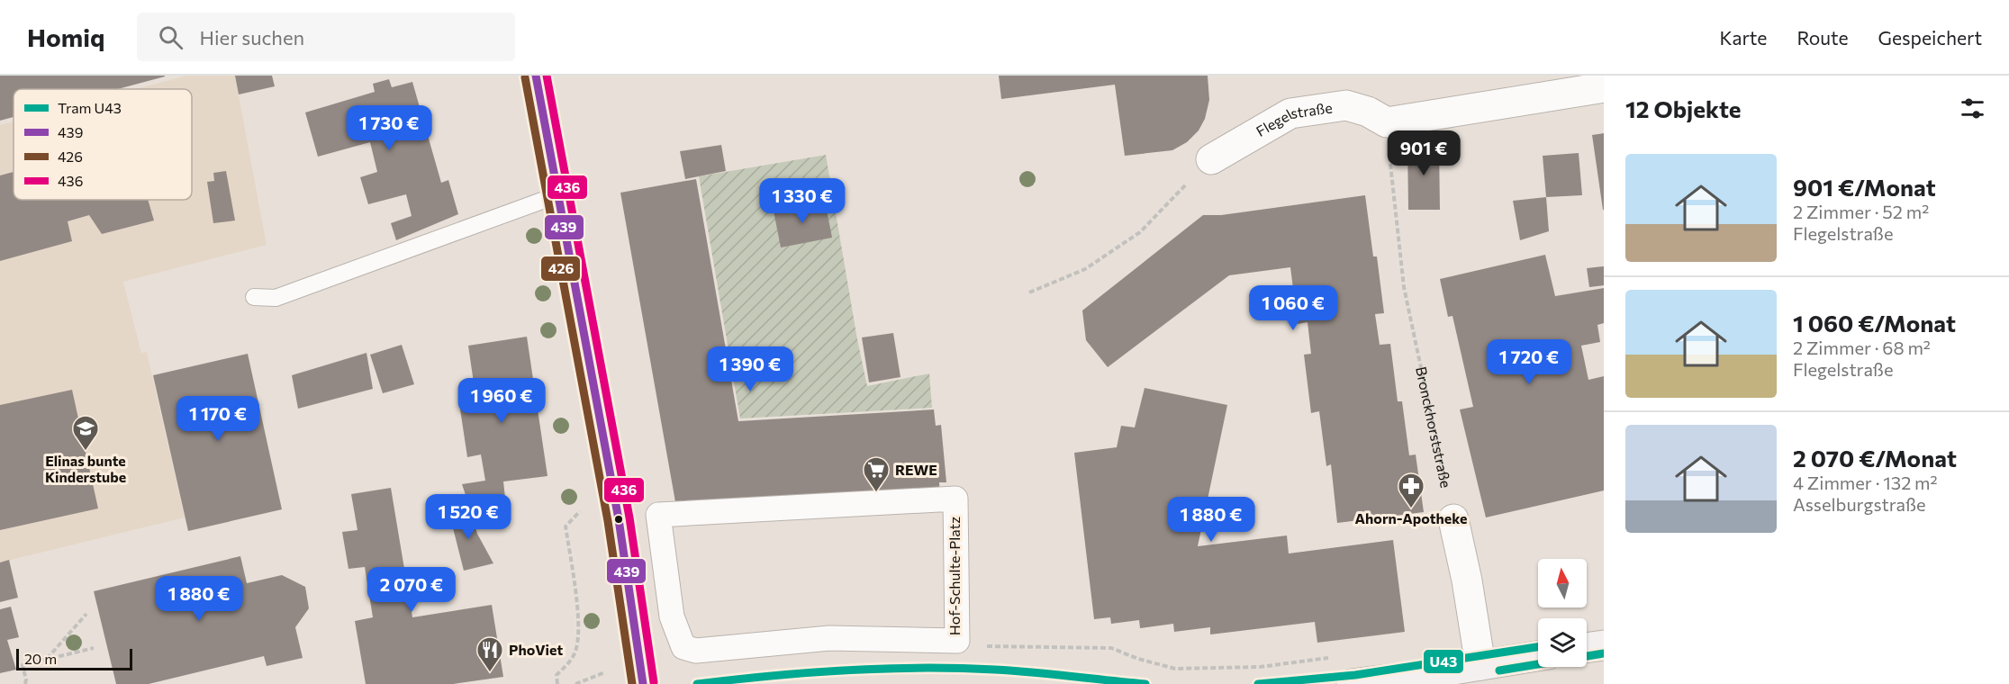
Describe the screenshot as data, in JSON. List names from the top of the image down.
{
  "streets": {
    "street": ["Flegelstraße", "Hof-Schulte-Platz"],
    "path": ["Bronckhorststraße"]
  },
  "places": {
    "school or university": ["Elinas bunte Kinderstube"],
    "supermarket": ["REWE"],
    "pharmacy": ["Ahorn-Apotheke"],
    "restaurant": ["PhoViet"]
  },
  "lines": [
    "transit line 439",
    "transit line 436",
    "transit line 426",
    "tram line U43"
  ],
  "legend": [
    "Tram U43",
    "439",
    "426",
    "436"
  ],
  "scale_bar": "20 m",
  "north": "top",
  "page": {
    "header": "Homiq",
    "search": "Hier suchen",
    "nav": ["Karte", "Route", "Gespeichert"],
    "heading": "12 Objekte",
    "price": [
      "1 730 €",
      "901 €",
      "1 330 €",
      "1 060 €",
      "1 720 €",
      "1 390 €",
      "1 960 €",
      "1 170 €",
      "1 520 €",
      "1 880 €",
      "2 070 €",
      "1 880 €"
    ],
    "list": [
      {
        "name": "901 €/Monat",
        "note": "2 Zimmer · 52 m² · Flegelstraße"
      },
      {
        "name": "1 060 €/Monat",
        "note": "2 Zimmer · 68 m² · Flegelstraße"
      },
      {
        "name": "2 070 €/Monat",
        "note": "4 Zimmer · 132 m² · Asselburgstraße"
      }
    ],
    "scale": "20 m"
  }
}
